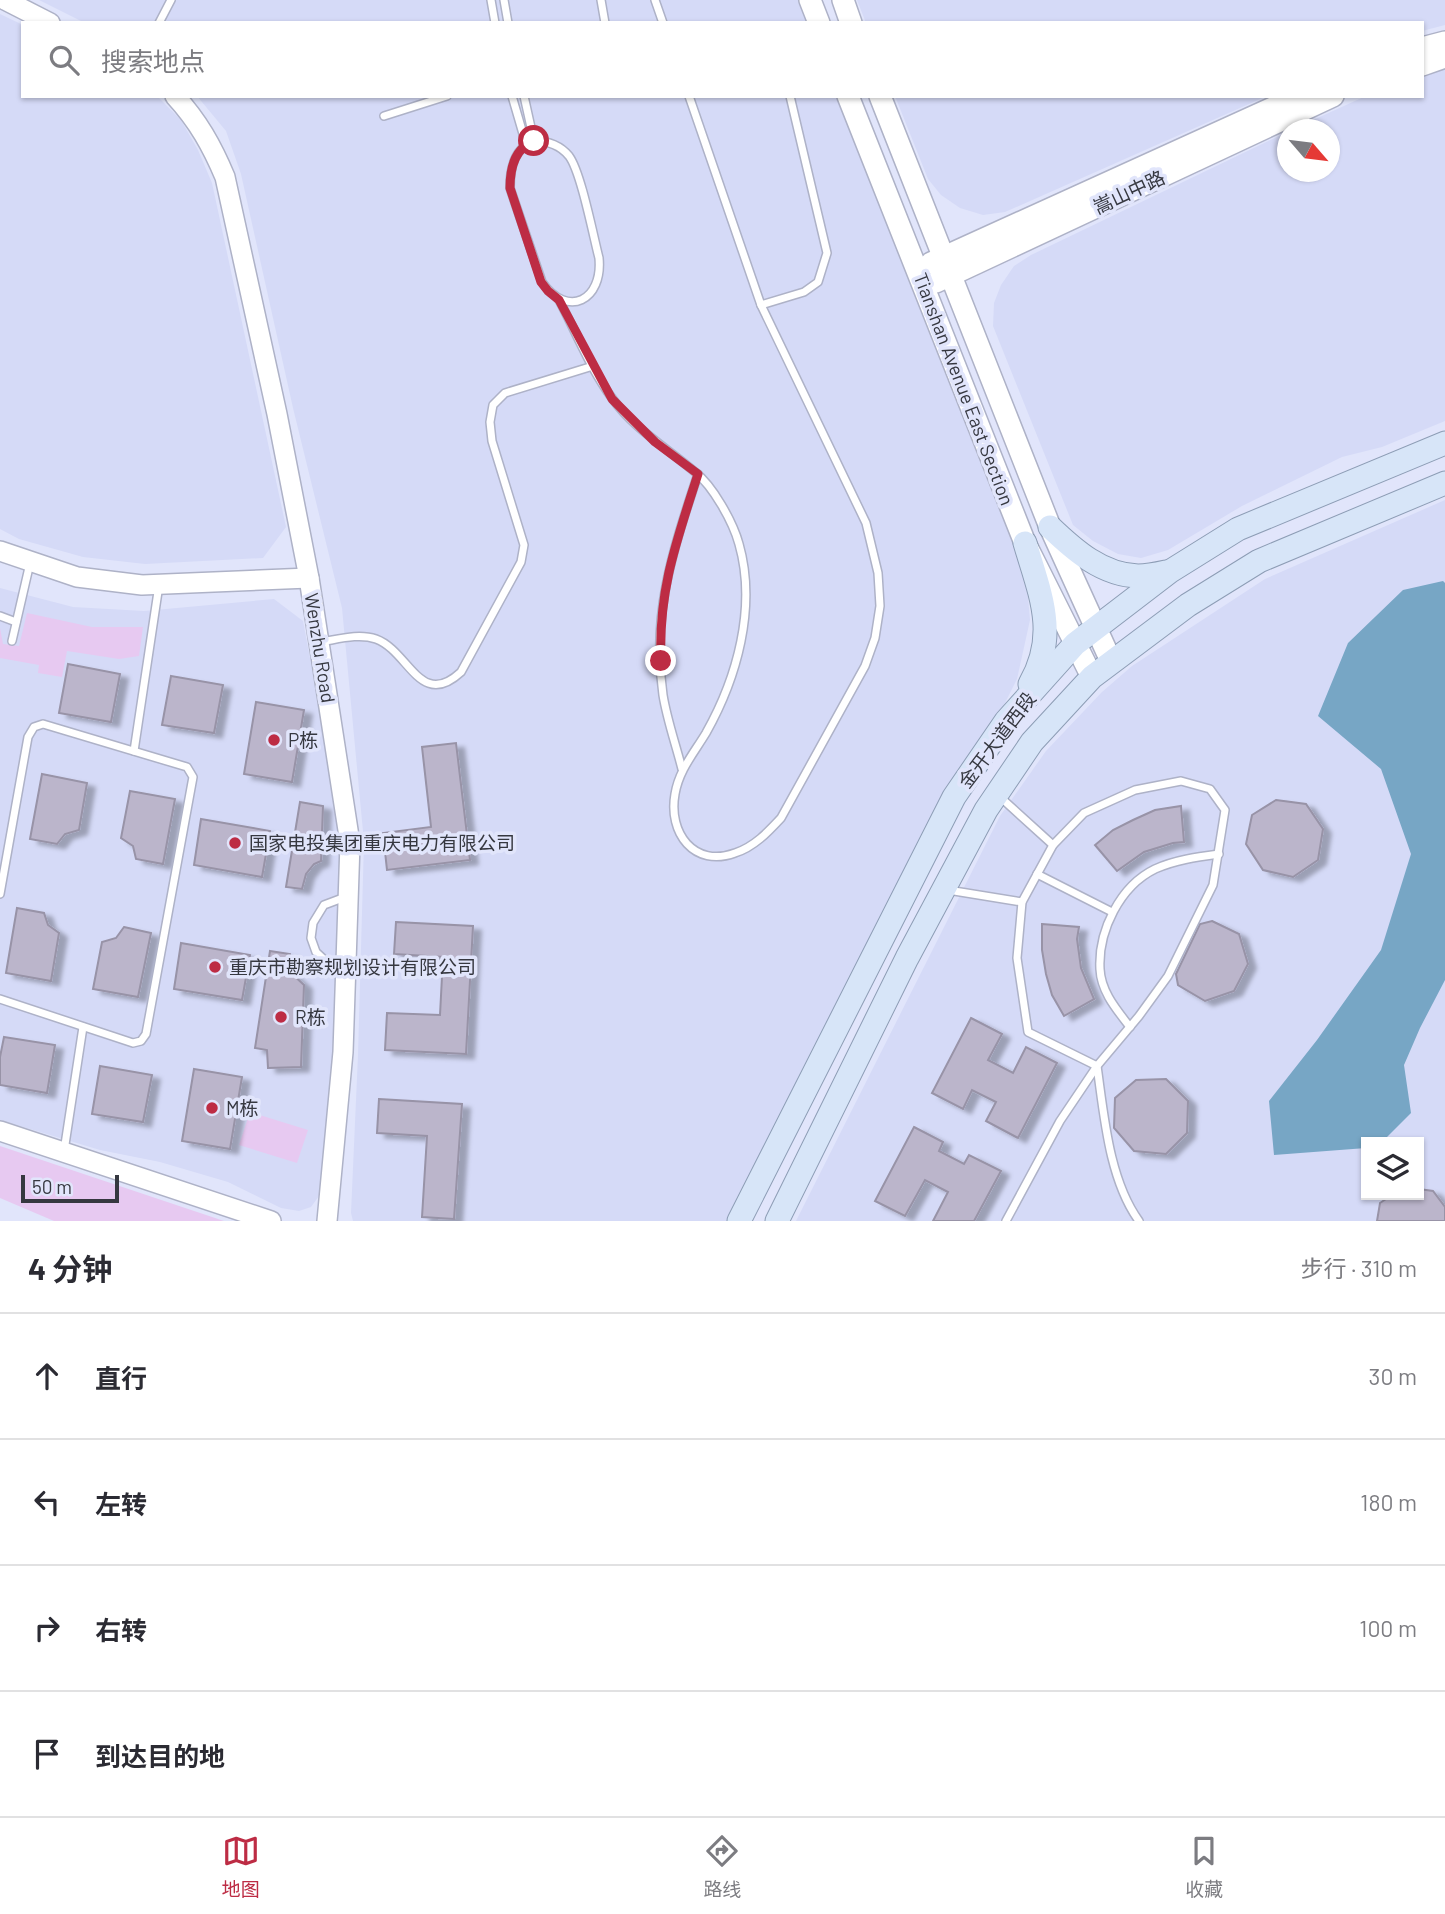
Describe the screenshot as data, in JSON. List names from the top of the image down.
{
  "streets": {
    "main road": ["嵩山中路", "Tianshan Avenue East Section", "金开大道西段"],
    "street": ["Wenzhu Road"]
  },
  "crossings": [
    ["嵩山中路", "Tianshan Avenue East Section"],
    ["Tianshan Avenue East Section", "金开大道西段"]
  ],
  "places": [
    "P栋",
    "国家电投集团重庆电力有限公司",
    "重庆市勘察规划设计有限公司",
    "R栋",
    "M栋"
  ],
  "scale_bar": "50 m",
  "north": "bottom right",
  "page": {
    "search": "搜索地点",
    "scale": "50 m",
    "heading": ["4 分钟", "步行 · 310 m"],
    "list": [
      ["直行", "30 m"],
      ["左转", "180 m"],
      ["右转", "100 m"],
      "到达目的地"
    ],
    "nav": ["地图", "路线", "收藏"]
  }
}
